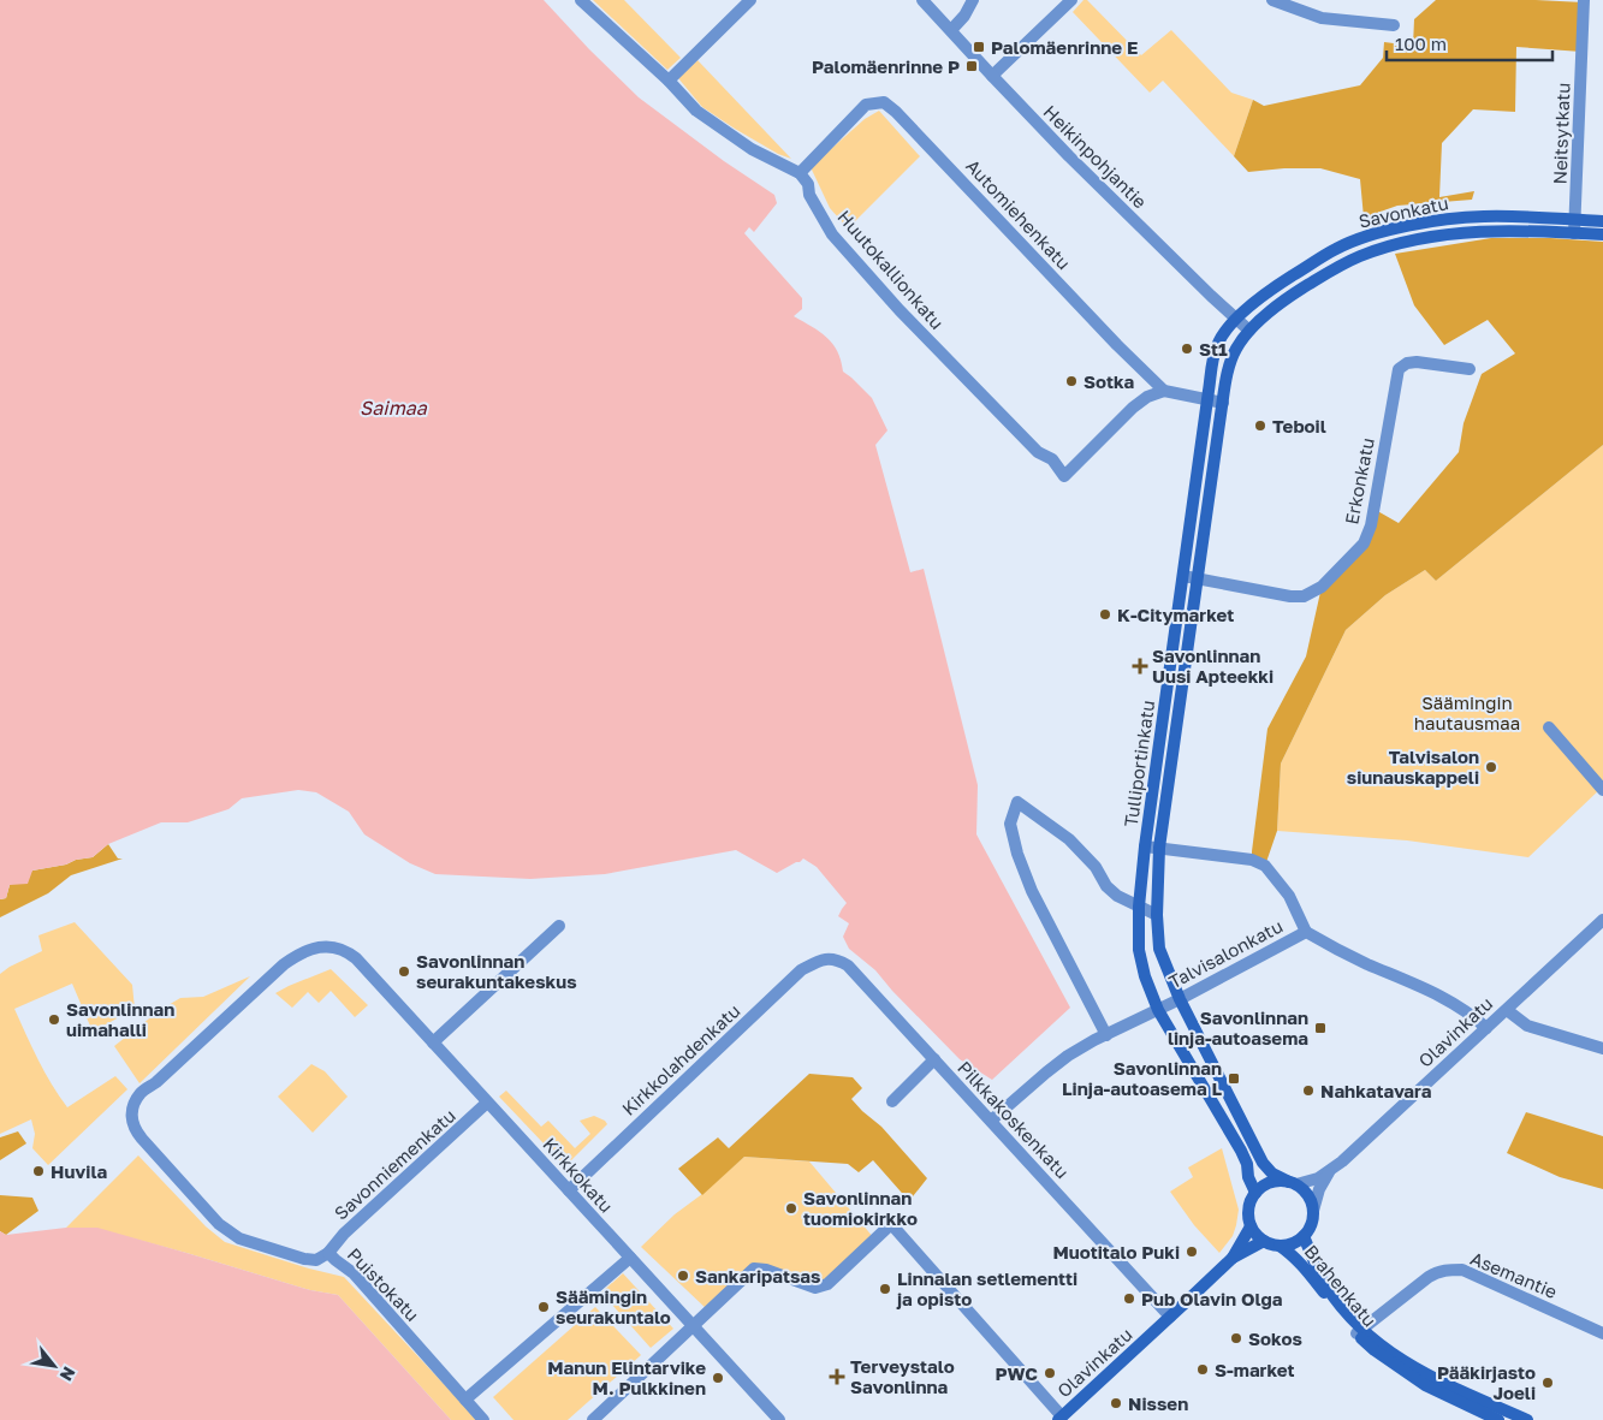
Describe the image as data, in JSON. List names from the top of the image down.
{
  "streets": {
    "main road": [
      "Savonkatu",
      "Tulliportinkatu",
      "Olavinkatu",
      "Brahenkatu"
    ],
    "street": [
      "Neitsytkatu",
      "Heikinpohjantie",
      "Automiehenkatu",
      "Huutokallionkatu",
      "Erkonkatu",
      "Talvisalonkatu",
      "Kirkkolahdenkatu",
      "Pilkkakoskenkatu",
      "Savonniemenkatu",
      "Kirkkokatu",
      "Asemantie",
      "Puistokatu"
    ]
  },
  "crossings": [
    ["Neitsytkatu", "Savonkatu"],
    ["Heikinpohjantie", "Savonkatu"],
    ["Heikinpohjantie", "Tulliportinkatu"],
    ["Savonkatu", "Tulliportinkatu"],
    ["Automiehenkatu", "Huutokallionkatu"],
    ["Erkonkatu", "Tulliportinkatu"],
    ["Tulliportinkatu", "Talvisalonkatu"],
    ["Tulliportinkatu", "Olavinkatu"],
    ["Tulliportinkatu", "Brahenkatu"],
    ["Talvisalonkatu", "Olavinkatu"],
    ["Talvisalonkatu", "Pilkkakoskenkatu"],
    ["Olavinkatu", "Pilkkakoskenkatu"],
    ["Olavinkatu", "Brahenkatu"],
    ["Kirkkolahdenkatu", "Pilkkakoskenkatu"],
    ["Kirkkolahdenkatu", "Kirkkokatu"],
    ["Savonniemenkatu", "Kirkkokatu"],
    ["Savonniemenkatu", "Puistokatu"],
    ["Kirkkokatu", "Puistokatu"],
    ["Asemantie", "Brahenkatu"]
  ],
  "water": ["Saimaa"],
  "parks": ["Säämingin hautausmaa"],
  "places": {
    "transit": [
      "Palomäenrinne E",
      "Palomäenrinne P",
      "Savonlinnan linja-autoasema",
      "Savonlinnan Linja-autoasema L"
    ],
    "other": [
      "St1",
      "Sotka",
      "Teboil",
      "K-Citymarket",
      "Talvisalon siunauskappeli",
      "Savonlinnan seurakuntakeskus",
      "Savonlinnan uimahalli",
      "Nahkatavara",
      "Huvila",
      "Savonlinnan tuomiokirkko",
      "Muotitalo Puki",
      "Sankaripatsas",
      "Linnalan setlementti ja opisto",
      "Pub Olavin Olga",
      "Säämingin seurakuntalo",
      "Sokos",
      "S-market",
      "PWC",
      "Manun Elintarvike M. Pulkkinen",
      "Pääkirjasto Joeli",
      "Nissen"
    ],
    "health": ["Savonlinnan Uusi Apteekki", "Terveystalo Savonlinna"]
  },
  "scale_bar": "100 m",
  "north": "bottom right"
}
